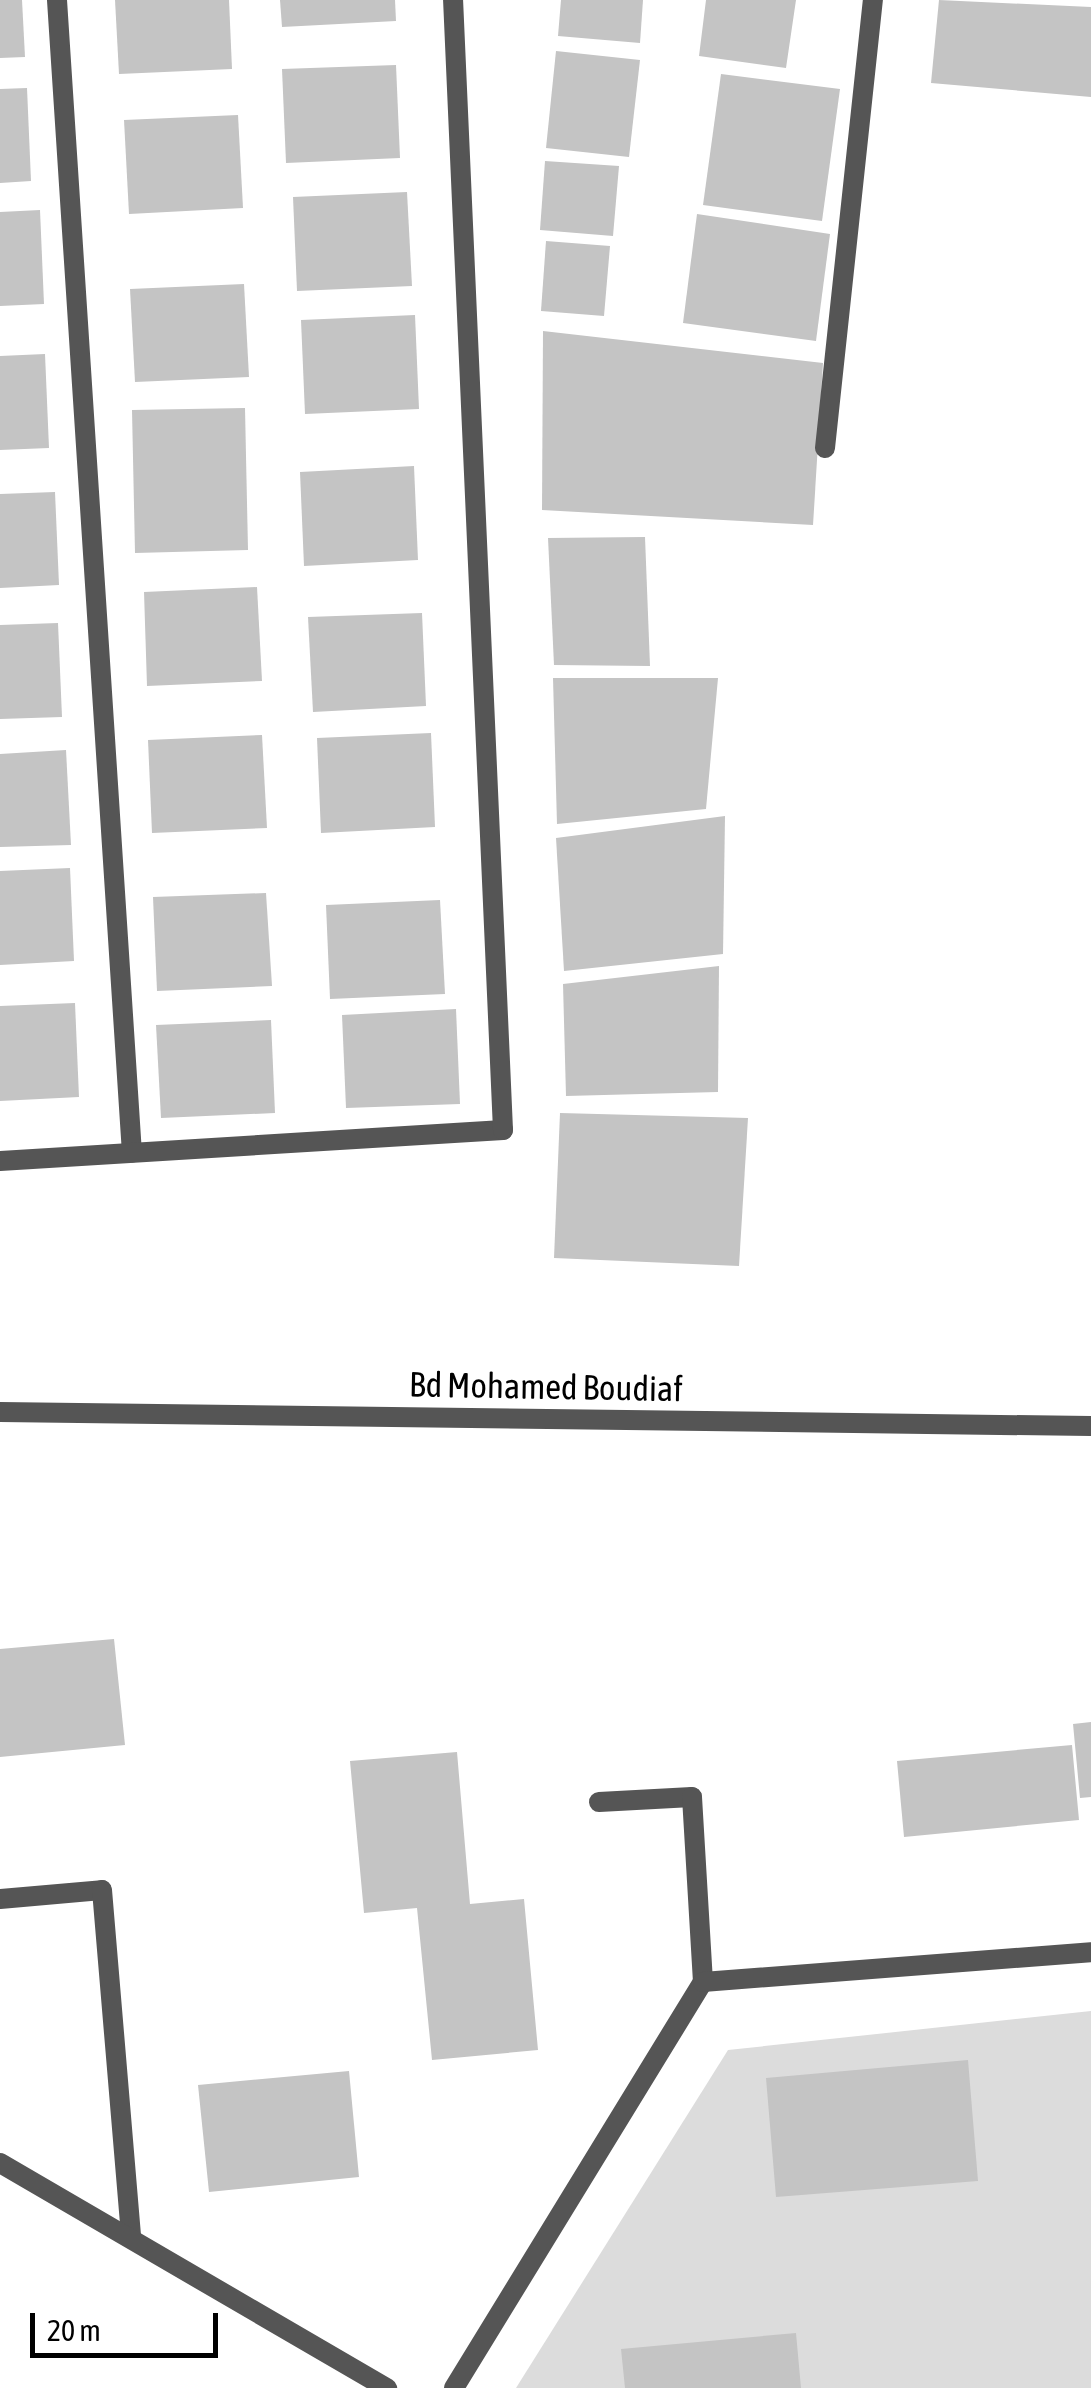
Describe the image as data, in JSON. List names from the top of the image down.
{
  "streets": {
    "street": ["Bd Mohamed Boudiaf"]
  },
  "scale_bar": "20 m"
}
